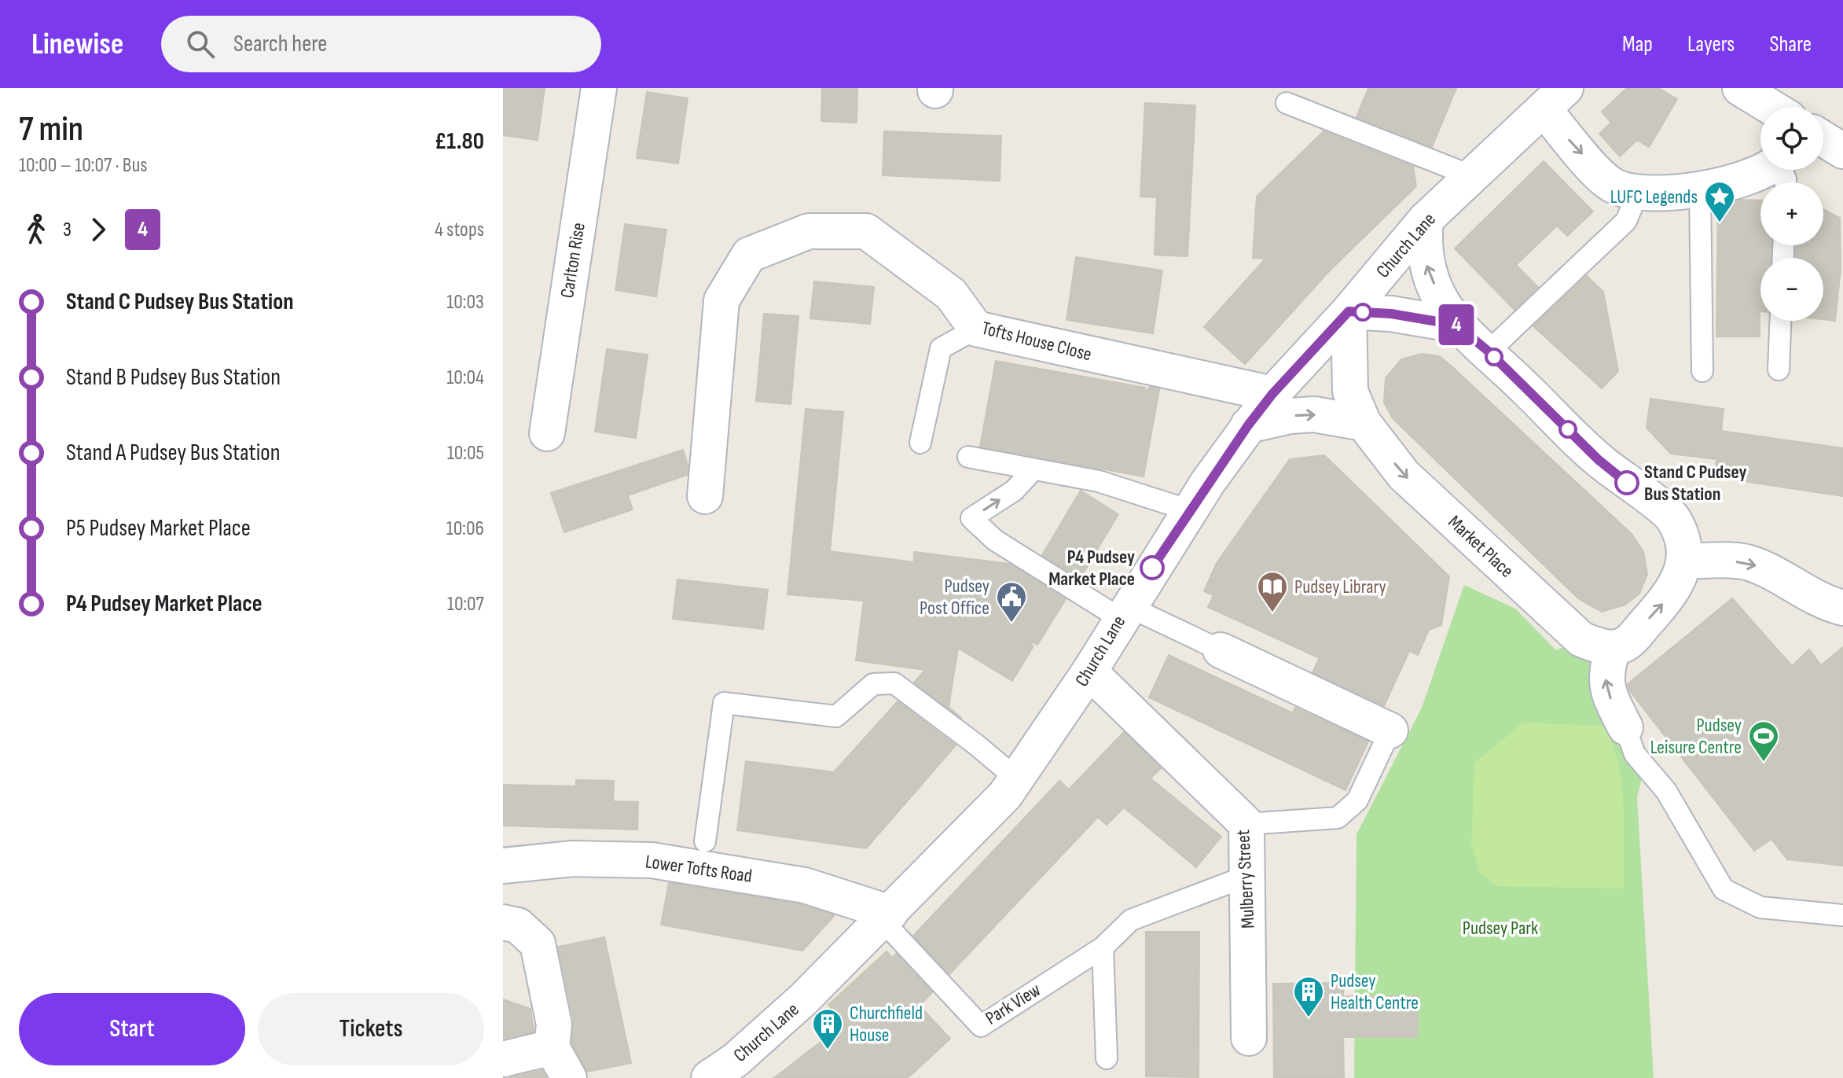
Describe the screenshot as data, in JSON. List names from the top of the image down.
{
  "streets": {
    "street": [
      "Church Lane",
      "Carlton Rise",
      "Tofts House Close",
      "Market Place",
      "Lower Tofts Road",
      "Mulberry Street"
    ],
    "lane": ["Park View"]
  },
  "crossings": [
    ["Church Lane", "Tofts House Close"],
    ["Church Lane", "Market Place"],
    ["Church Lane", "Lower Tofts Road"],
    ["Church Lane", "Mulberry Street"],
    ["Church Lane", "Park View"],
    ["Lower Tofts Road", "Park View"],
    ["Mulberry Street", "Park View"]
  ],
  "parks": ["Pudsey Park"],
  "places": {
    "place": ["LUFC Legends"],
    "other": ["Stand C Pudsey Bus Station", "P4 Pudsey Market Place"],
    "library": ["Pudsey Library"],
    "public building": ["Pudsey Post Office"],
    "sports": ["Pudsey Leisure Centre"],
    "building": ["Pudsey Health Centre", "Churchfield House"]
  },
  "lines": ["bus line 4"],
  "page": {
    "header": "Linewise",
    "search": "Search here",
    "nav": ["Map", "Layers", "Share"],
    "heading": ["7 min", "10:00 – 10:07 · Bus", "£1.80"],
    "on_map": "4",
    "map_buttons": ["+", "−"],
    "legs": ["3", "4", "4 stops"],
    "list": [
      {
        "name": "Stand C Pudsey Bus Station",
        "value": "10:03"
      },
      {
        "name": "Stand B Pudsey Bus Station",
        "value": "10:04"
      },
      {
        "name": "Stand A Pudsey Bus Station",
        "value": "10:05"
      },
      {
        "name": "P5 Pudsey Market Place",
        "value": "10:06"
      },
      {
        "name": "P4 Pudsey Market Place",
        "value": "10:07"
      }
    ],
    "buttons": ["Start", "Tickets"]
  }
}
